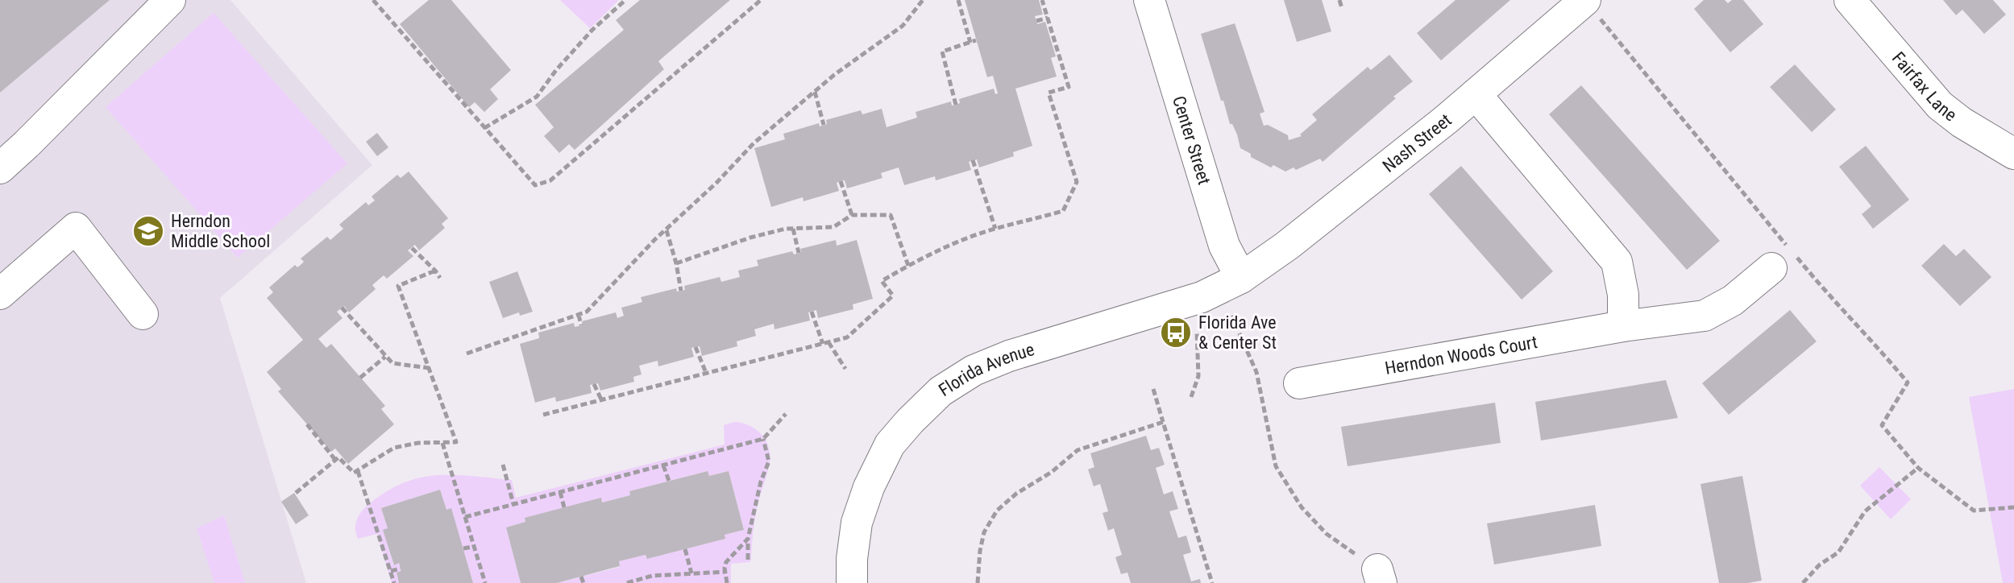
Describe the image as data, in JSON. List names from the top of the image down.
{
  "streets": {
    "street": [
      "Fairfax Lane",
      "Center Street",
      "Nash Street",
      "Herndon Woods Court",
      "Florida Avenue"
    ]
  },
  "crossings": [
    ["Center Street", "Nash Street"],
    ["Center Street", "Florida Avenue"],
    ["Nash Street", "Florida Avenue"]
  ],
  "places": {
    "school or university": ["Herndon Middle School"],
    "bus stop": ["Florida Ave & Center St"]
  }
}
